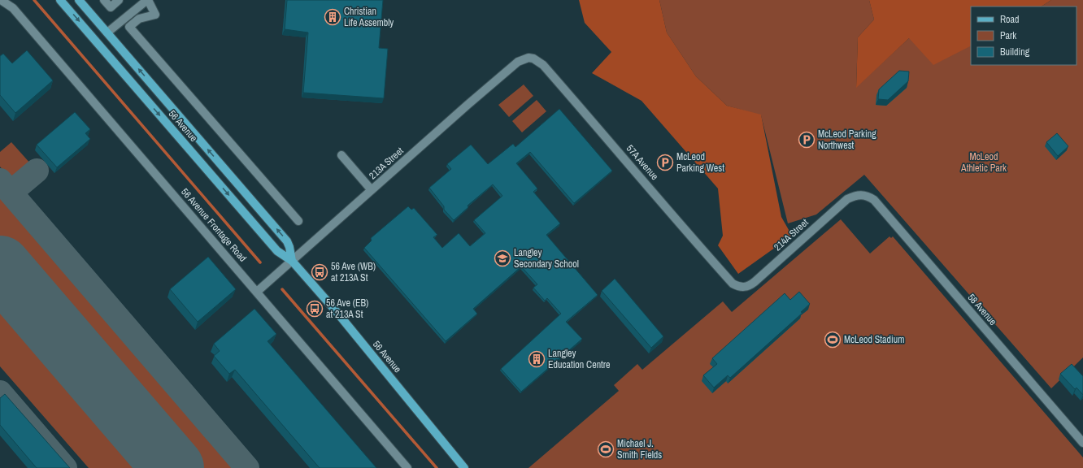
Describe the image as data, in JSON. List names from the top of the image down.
{
  "streets": {
    "main road": ["56 Avenue"],
    "street": [
      "57A Avenue",
      "213A Street",
      "56 Avenue Frontage Road",
      "214A Street",
      "58 Avenue"
    ]
  },
  "crossings": [
    ["56 Avenue", "213A Street"],
    ["57A Avenue", "213A Street"],
    ["57A Avenue", "214A Street"],
    ["213A Street", "56 Avenue Frontage Road"],
    ["214A Street", "58 Avenue"]
  ],
  "parks": ["McLeod Athletic Park"],
  "places": {
    "building": ["Christian Life Assembly", "Langley Education Centre"],
    "parking": ["McLeod Parking Northwest", "McLeod Parking West"],
    "school or university": ["Langley Secondary School"],
    "bus stop": ["56 Ave (WB) at 213A St", "56 Ave (EB) at 213A St"],
    "sports": ["McLeod Stadium", "Michael J. Smith Fields"]
  },
  "legend": ["Road", "Park", "Building"]
}
